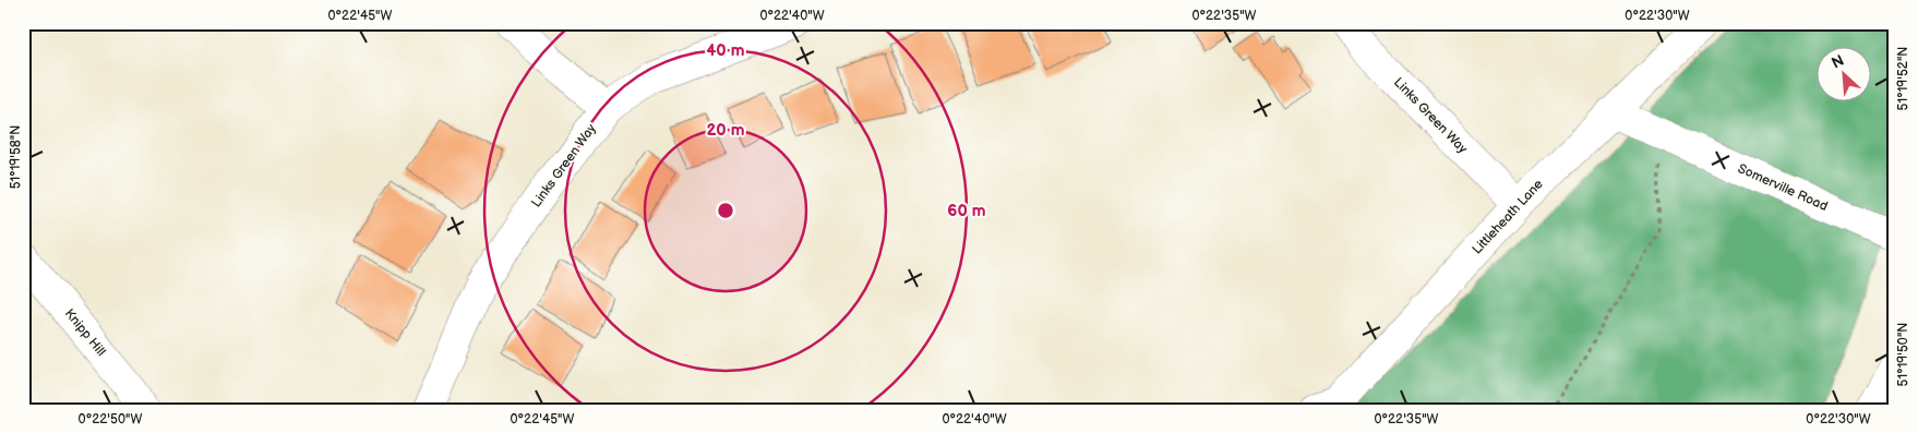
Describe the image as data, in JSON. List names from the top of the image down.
{
  "streets": {
    "street": [
      "Links Green Way",
      "Somerville Road",
      "Littleheath Lane",
      "Knipp Hill"
    ]
  },
  "crossings": [
    ["Links Green Way", "Littleheath Lane"],
    ["Somerville Road", "Littleheath Lane"]
  ],
  "north": "top left",
  "coordinates": [
    "0°22'45\"W",
    "0°22'40\"W",
    "0°22'35\"W",
    "0°22'30\"W",
    "51°19'52\"N",
    "51°19'58\"N",
    "51°19'50\"N",
    "0°22'50\"W"
  ],
  "rings": ["40 m", "20 m", "60 m"]
}
